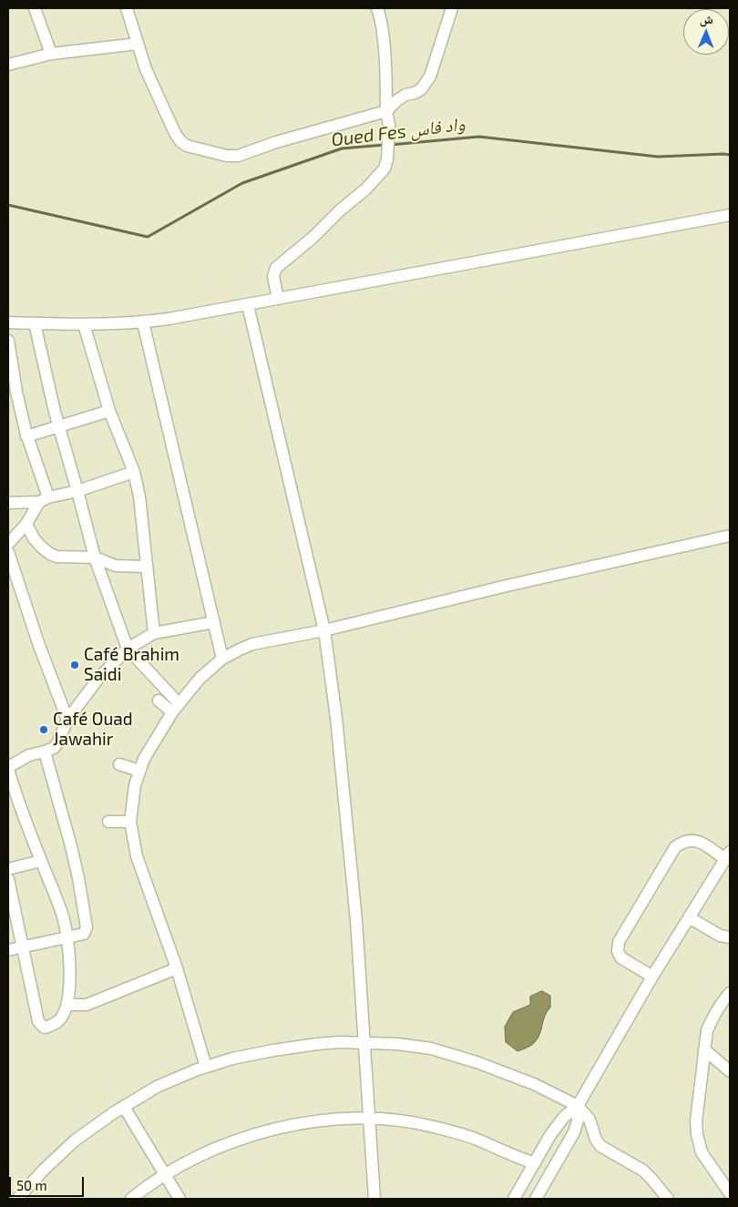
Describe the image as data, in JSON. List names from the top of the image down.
{
  "water": ["Oued Fes واد فاس"],
  "places": ["Café Brahim Saidi", "Café Ouad Jawahir"],
  "scale_bar": "50 m",
  "north": "top"
}
